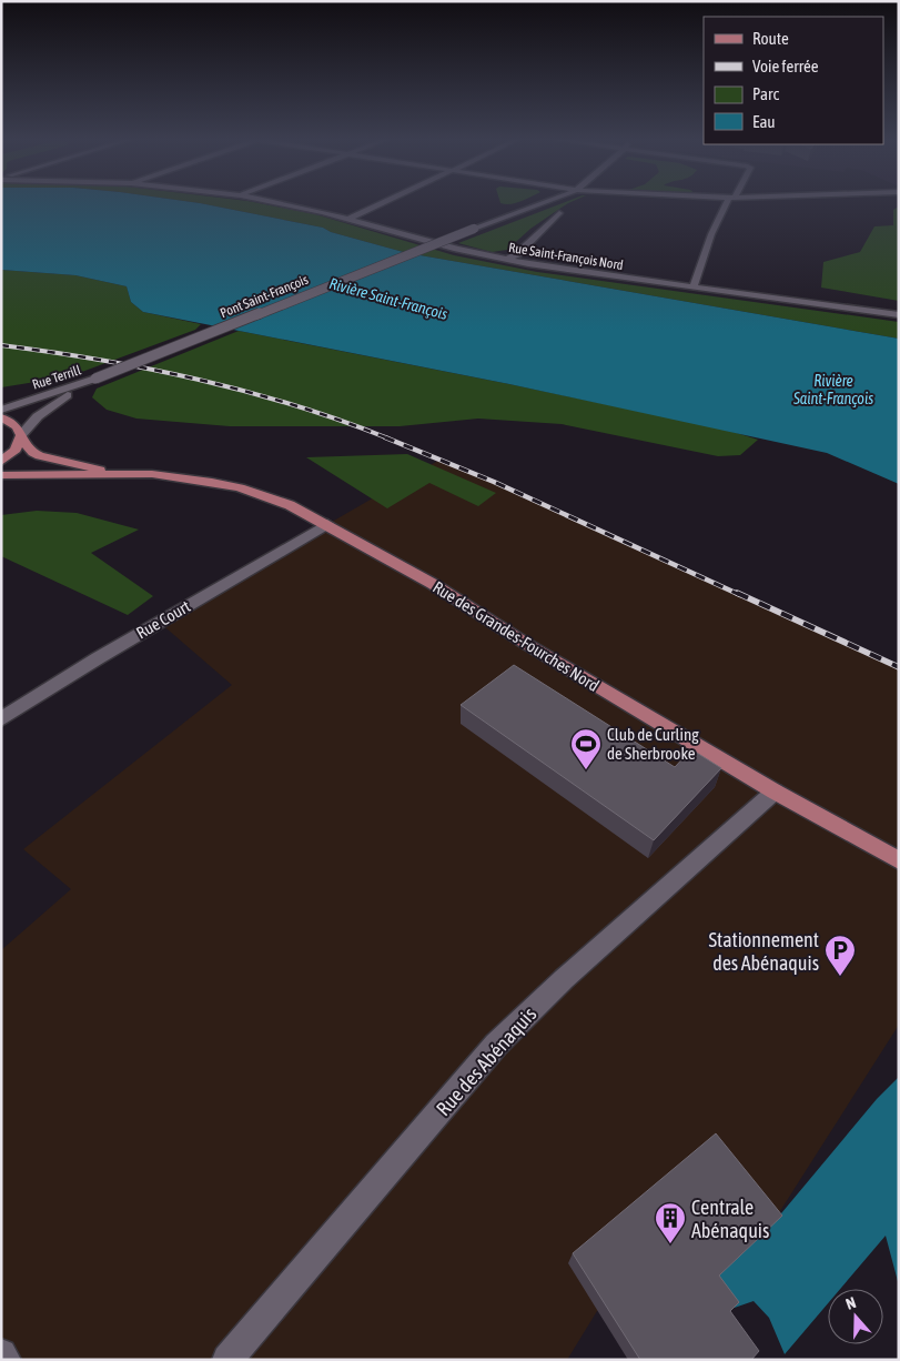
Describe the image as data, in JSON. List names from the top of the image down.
{
  "streets": {
    "main road": ["Rue des Grandes-Fourches Nord"],
    "street": [
      "Rue Saint-François Nord",
      "Pont Saint-François",
      "Rue Terrill",
      "Rue Court",
      "Rue des Abénaquis"
    ]
  },
  "crossings": [
    ["Pont Saint-François", "Rue Terrill"],
    ["Rue Terrill", "Rue des Grandes-Fourches Nord"],
    ["Rue Court", "Rue des Grandes-Fourches Nord"],
    ["Rue des Grandes-Fourches Nord", "Rue des Abénaquis"]
  ],
  "water": ["Rivière Saint-François"],
  "places": {
    "sports": ["Club de Curling de Sherbrooke"],
    "parking": ["Stationnement des Abénaquis"],
    "building": ["Centrale Abénaquis"]
  },
  "legend": [
    "Route",
    "Voie ferrée",
    "Parc",
    "Eau"
  ],
  "north": "top"
}
